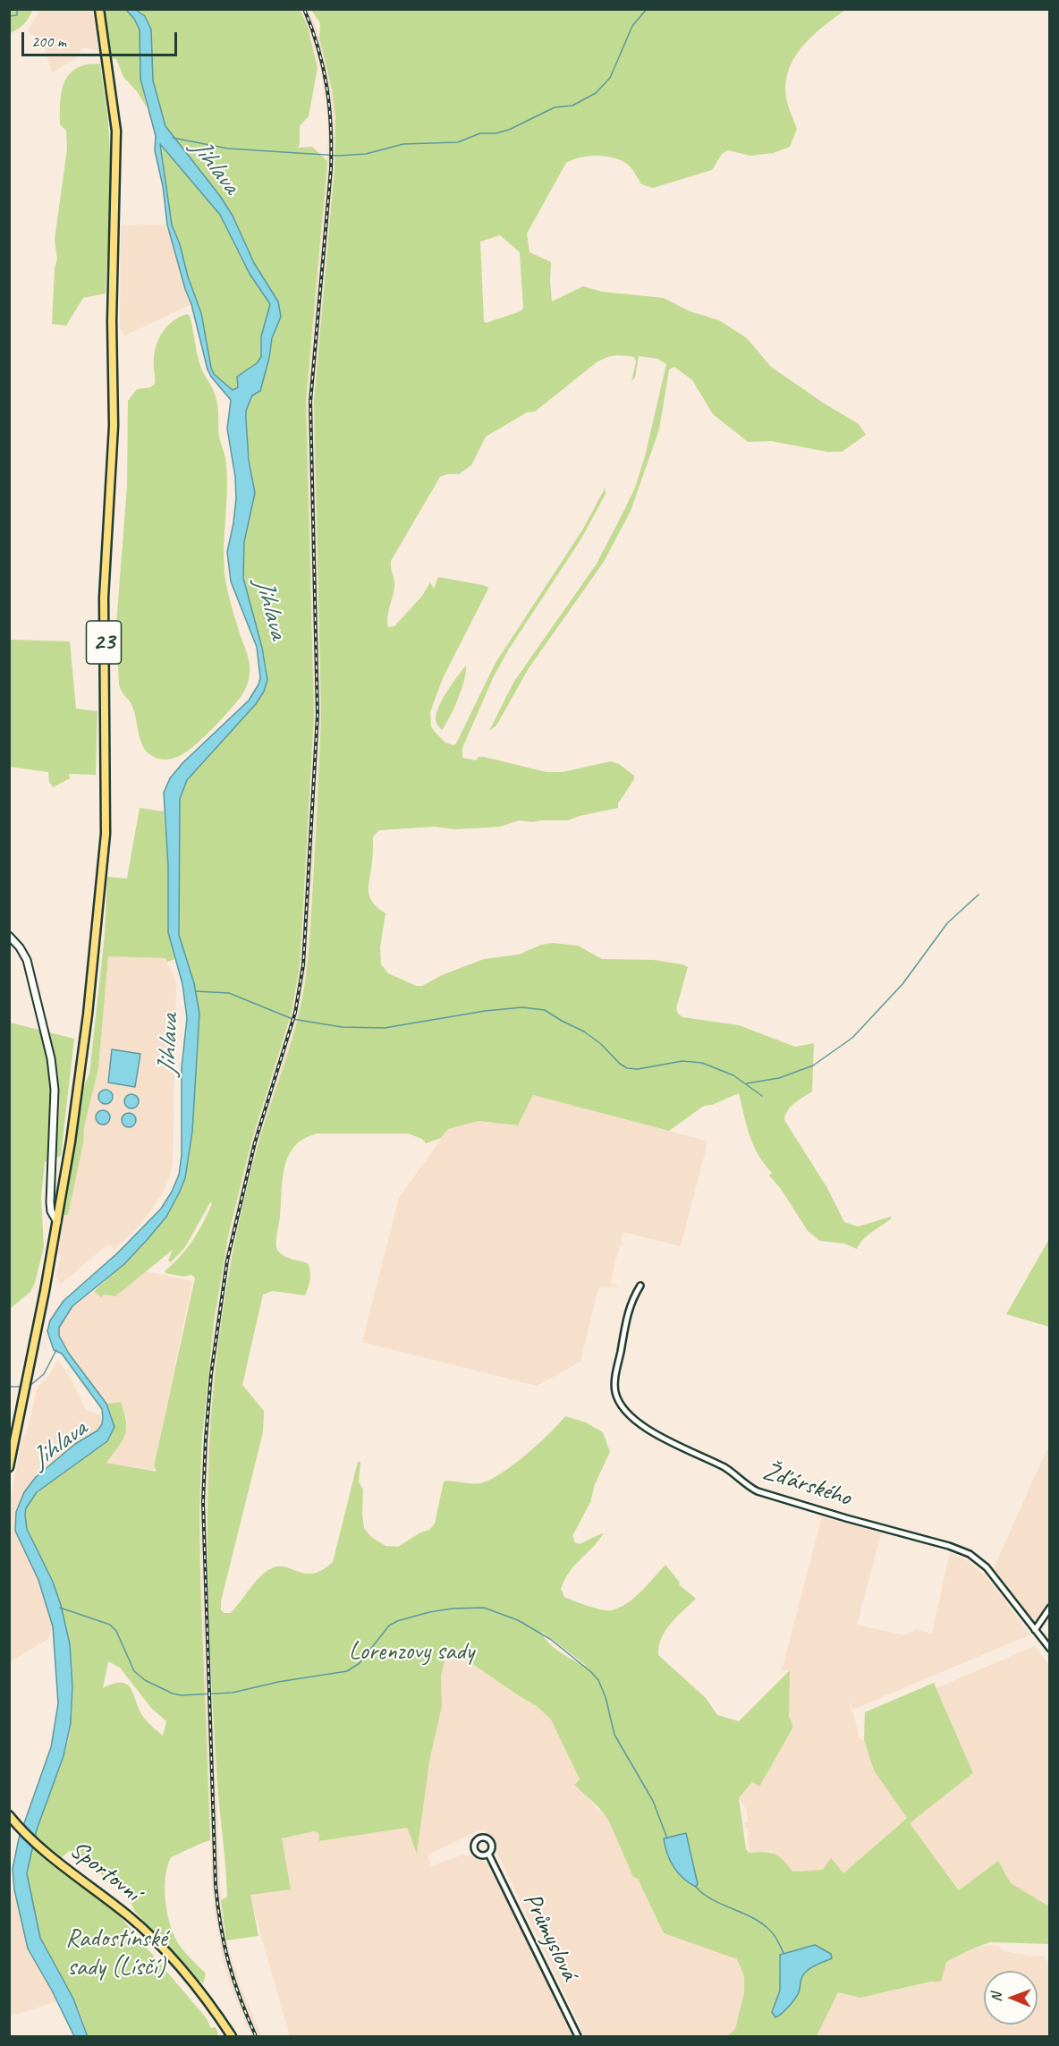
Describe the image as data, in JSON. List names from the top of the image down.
{
  "streets": {
    "main road": ["23", "Sportovní"],
    "street": ["Žďárského", "Průmyslová"]
  },
  "water": ["Jihlava"],
  "parks": ["Lorenzovy sady", "Radostínské sady (Lísčí)"],
  "scale_bar": "200 m",
  "north": "left"
}
